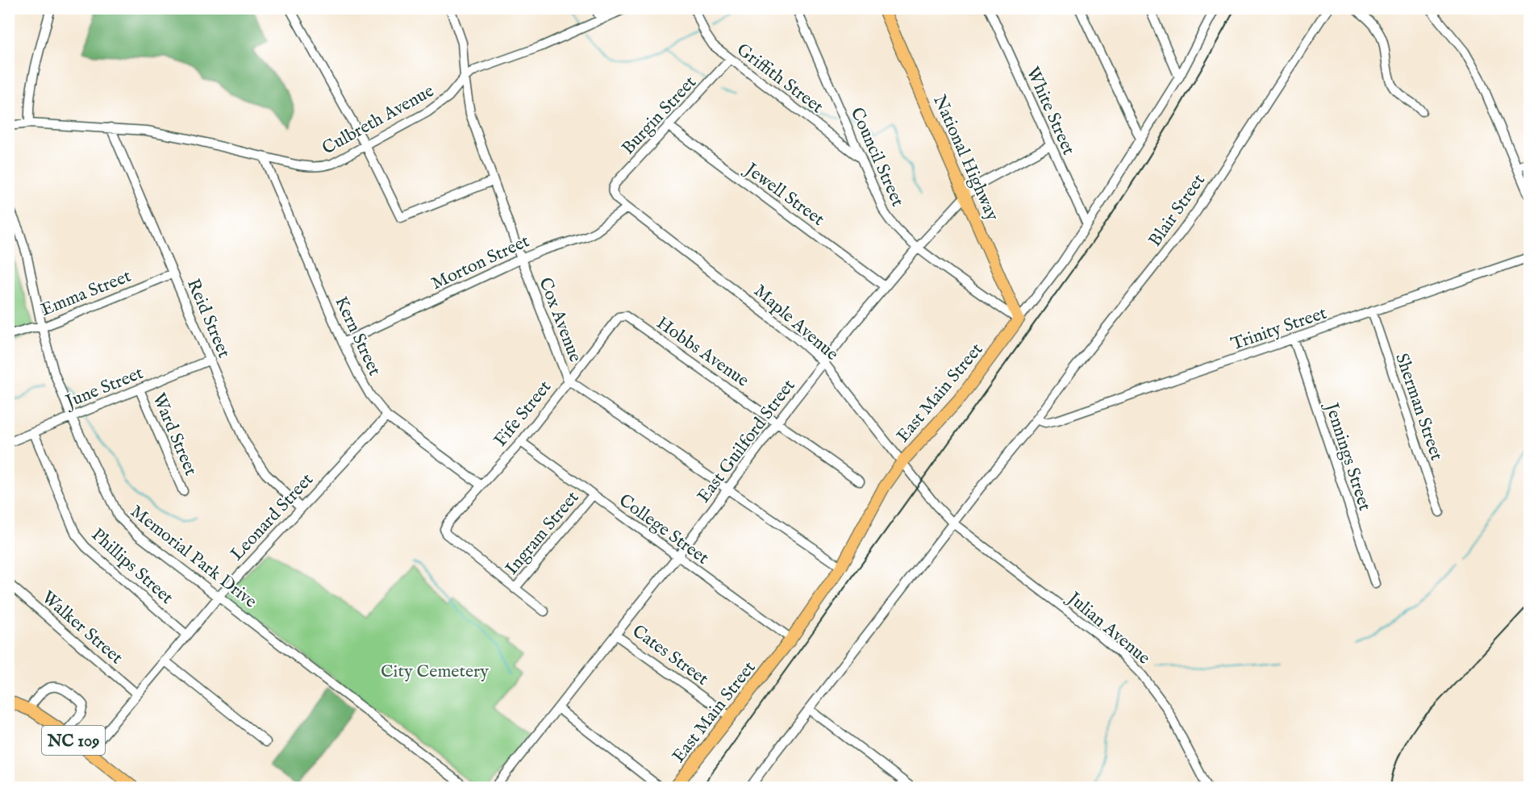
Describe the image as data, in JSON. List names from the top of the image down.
{
  "streets": {
    "main road": ["National Highway", "East Main Street", "NC 109"],
    "street": [
      "Griffith Street",
      "White Street",
      "Burgin Street",
      "Culbreth Avenue",
      "Council Street",
      "Jewell Street",
      "Blair Street",
      "Morton Street",
      "Emma Street",
      "Reid Street",
      "Cox Avenue",
      "Maple Avenue",
      "Trinity Street",
      "Kern Street",
      "Hobbs Avenue",
      "June Street",
      "Sherman Street",
      "Fife Street",
      "Ward Street",
      "East Guilford Street",
      "Jennings Street",
      "Leonard Street",
      "College Street",
      "Ingram Street",
      "Memorial Park Drive",
      "Phillips Street",
      "Walker Street",
      "Julian Avenue",
      "Cates Street"
    ]
  },
  "crossings": [
    ["Griffith Street", "Burgin Street"],
    ["Griffith Street", "Council Street"],
    ["White Street", "East Main Street"],
    ["White Street", "East Guilford Street"],
    ["Burgin Street", "Jewell Street"],
    ["Burgin Street", "Maple Avenue"],
    ["Culbreth Avenue", "Reid Street"],
    ["Culbreth Avenue", "Cox Avenue"],
    ["Culbreth Avenue", "Kern Street"],
    ["Council Street", "National Highway"],
    ["Council Street", "East Main Street"],
    ["Council Street", "East Guilford Street"],
    ["National Highway", "East Main Street"],
    ["National Highway", "East Guilford Street"],
    ["Jewell Street", "East Guilford Street"],
    ["Blair Street", "Trinity Street"],
    ["Morton Street", "Cox Avenue"],
    ["Morton Street", "Maple Avenue"],
    ["Morton Street", "Kern Street"],
    ["Emma Street", "Reid Street"],
    ["Emma Street", "Memorial Park Drive"],
    ["Reid Street", "June Street"],
    ["Reid Street", "Leonard Street"],
    ["Cox Avenue", "East Main Street"],
    ["Cox Avenue", "Fife Street"],
    ["Cox Avenue", "East Guilford Street"],
    ["Maple Avenue", "East Main Street"],
    ["Maple Avenue", "East Guilford Street"],
    ["Maple Avenue", "Julian Avenue"],
    ["Trinity Street", "Sherman Street"],
    ["Trinity Street", "Jennings Street"],
    ["Kern Street", "Fife Street"],
    ["Kern Street", "Leonard Street"],
    ["Hobbs Avenue", "Fife Street"],
    ["Hobbs Avenue", "East Guilford Street"],
    ["June Street", "Ward Street"],
    ["June Street", "Memorial Park Drive"],
    ["June Street", "Phillips Street"],
    ["East Main Street", "College Street"],
    ["East Main Street", "Cates Street"],
    ["Fife Street", "College Street"],
    ["Fife Street", "Ingram Street"],
    ["East Guilford Street", "College Street"],
    ["East Guilford Street", "Cates Street"],
    ["Leonard Street", "Memorial Park Drive"],
    ["Leonard Street", "Phillips Street"],
    ["Leonard Street", "Walker Street"],
    ["Leonard Street", "NC 109"],
    ["College Street", "Ingram Street"]
  ],
  "parks": ["City Cemetery"]
}
